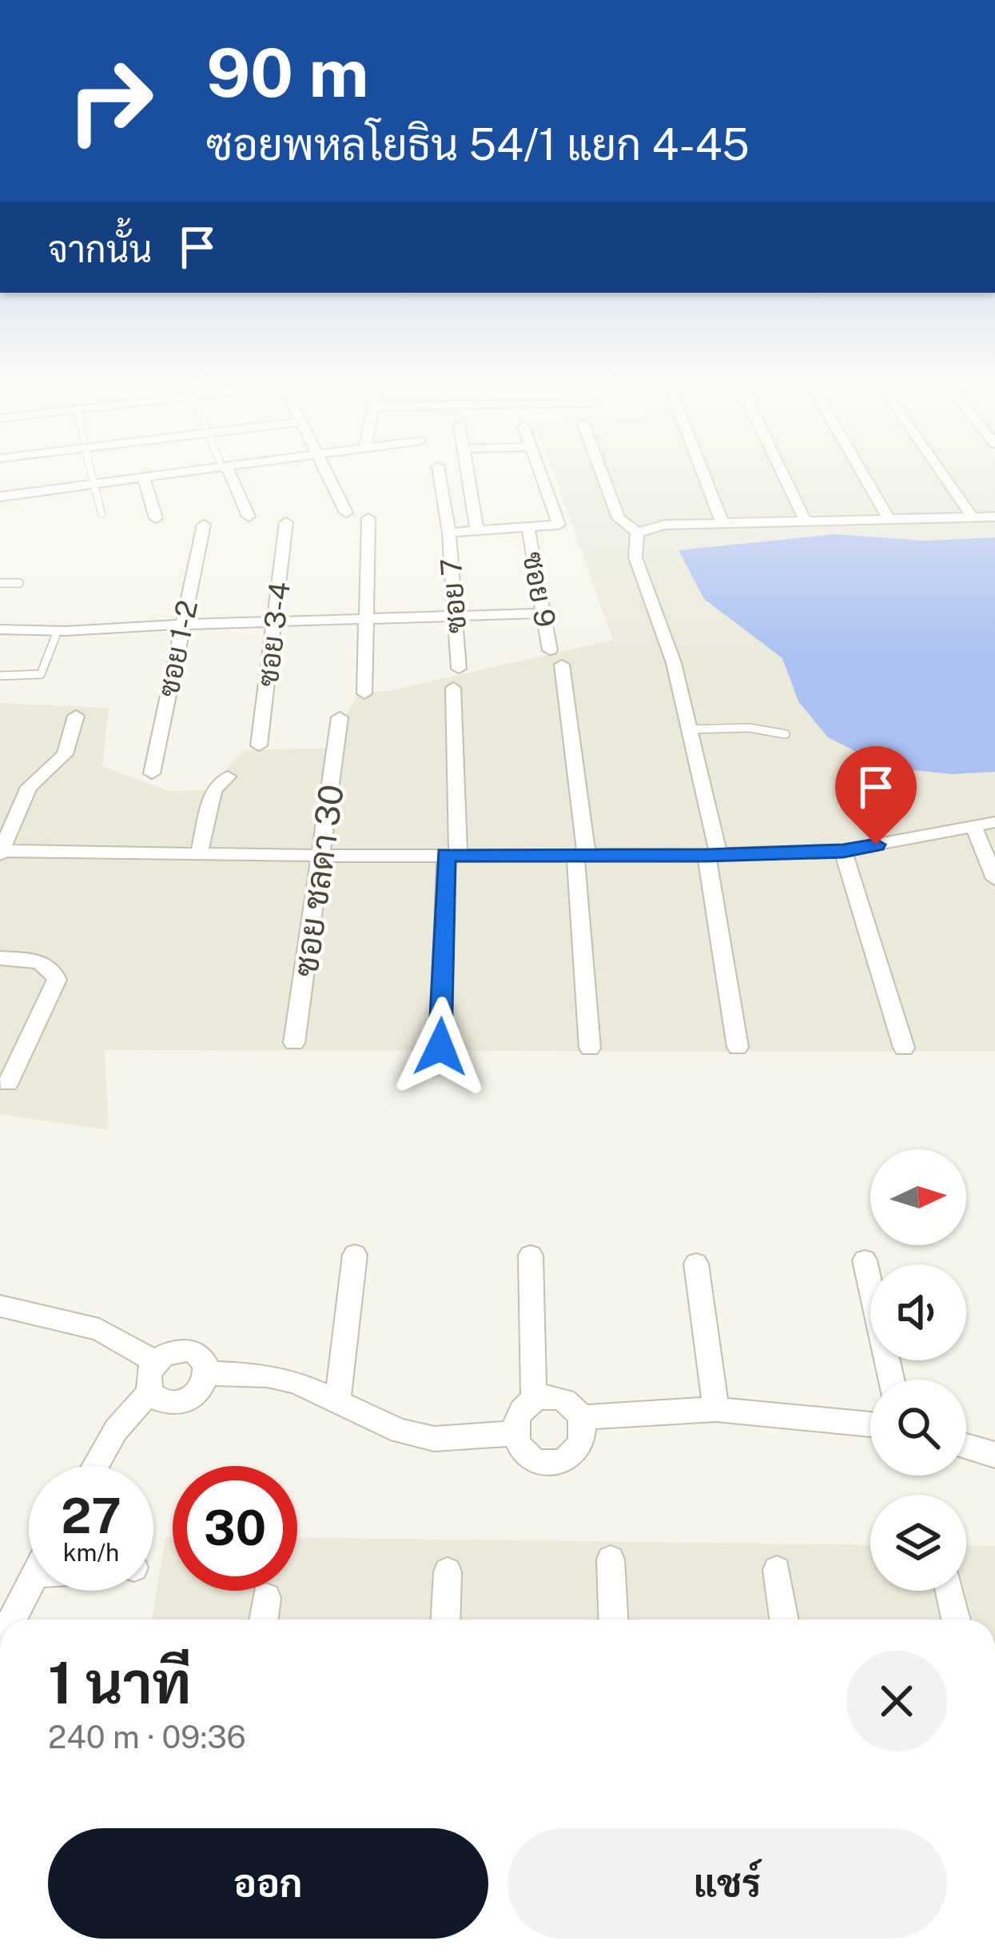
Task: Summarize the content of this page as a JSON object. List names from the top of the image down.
{
  "streets": {
    "street": [
      "ซอย 9",
      "ซอย 7",
      "ซอย 3-4",
      "ซอย 1-2",
      "ซอย ชลดา 30"
    ]
  },
  "north": "right",
  "page": {
    "turn": ["90 m", "ซอยพหลโยธิน 54/1 แยก 4-45"],
    "then": "จากนั้น",
    "speed": "27 km/h",
    "limit": "30",
    "heading": ["1 นาที", "240 m · 09:36"],
    "buttons": ["ออก", "แชร์"]
  }
}
